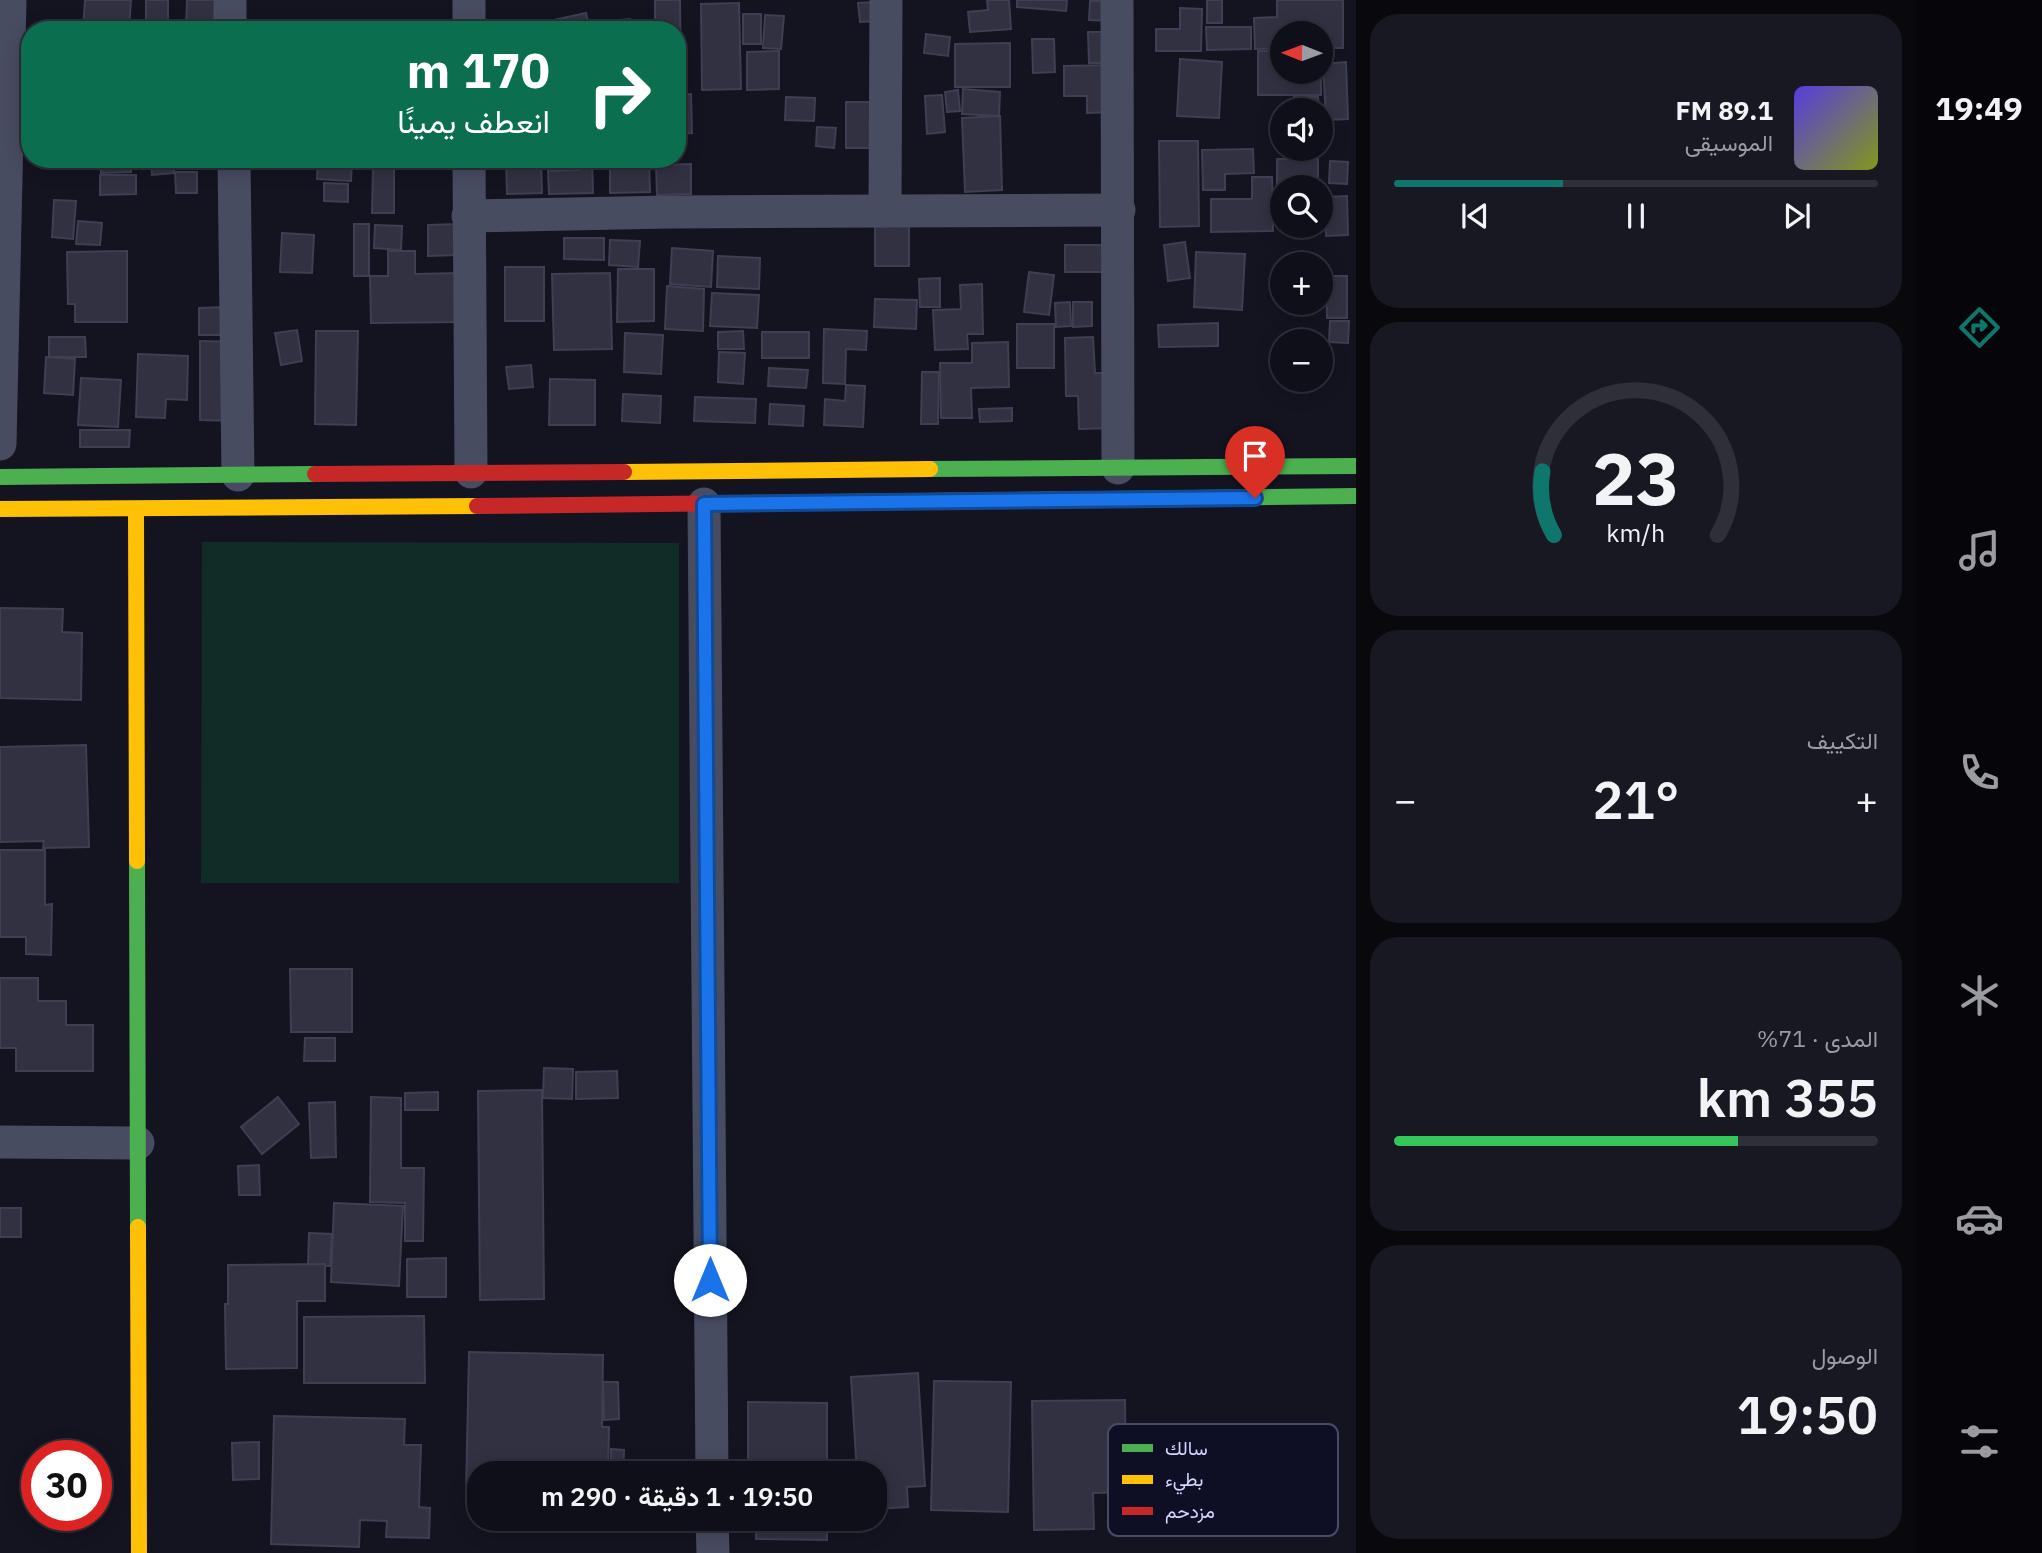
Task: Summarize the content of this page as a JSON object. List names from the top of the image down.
{
  "legend": ["سالك", "بطيء", "مزدحم"],
  "north": "left",
  "page": {
    "tabs": "19:49",
    "map_buttons": ["+", "−"],
    "turn": ["170 m", "انعطف يمينًا"],
    "song": ["89.1 FM", "الموسيقى"],
    "tile": [
      "التكييف",
      ["المدى · 71%", "355 km"],
      ["الوصول", "19:50"]
    ],
    "heat": ["−", "21°", "+"],
    "limit": "30",
    "trip": "19:50 · 1 دقيقة · 290 m",
    "gauge": ["23", "km/h"]
  }
}
